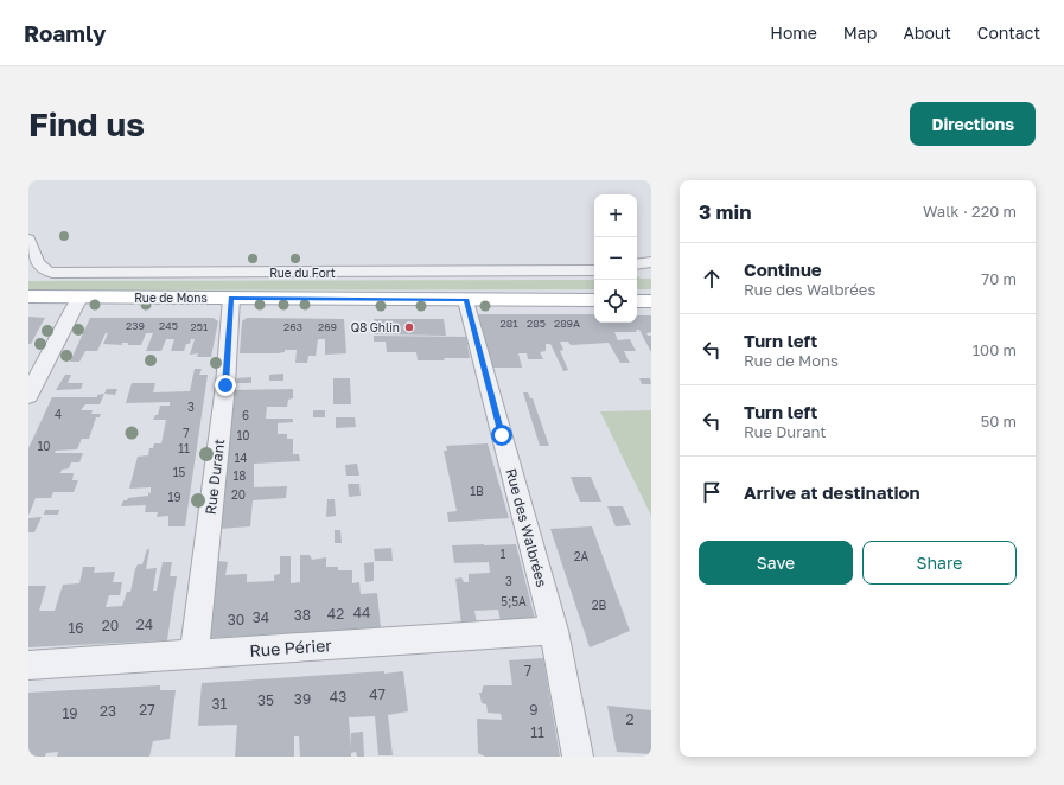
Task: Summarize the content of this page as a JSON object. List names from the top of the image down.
{
  "streets": {
    "main road": ["Rue de Mons"],
    "street": [
      "Rue du Fort",
      "Rue Durant",
      "Rue des Walbrées",
      "Rue Périer"
    ]
  },
  "crossings": [
    ["Rue de Mons", "Rue Durant"],
    ["Rue de Mons", "Rue des Walbrées"],
    ["Rue Durant", "Rue Périer"],
    ["Rue des Walbrées", "Rue Périer"]
  ],
  "places": ["Q8 Ghlin"],
  "house_numbers": [
    "281",
    "285",
    "289A",
    "239",
    "245",
    "251",
    "263",
    "269",
    "3",
    "4",
    "6",
    "7",
    "10",
    "10",
    "11",
    "14",
    "15",
    "18",
    "1B",
    "20",
    "19",
    "1",
    "2A",
    "3",
    "5;5A",
    "2B",
    "44",
    "42",
    "38",
    "34",
    "30",
    "24",
    "20",
    "16",
    "7",
    "47",
    "43",
    "39",
    "35",
    "31",
    "27",
    "9",
    "23",
    "19",
    "2",
    "11"
  ],
  "page": {
    "header": "Roamly",
    "nav": [
      "Home",
      "Map",
      "About",
      "Contact"
    ],
    "buttons": [
      "Directions",
      ["Save", "Share"]
    ],
    "title": "Find us",
    "heading": ["3 min", "Walk · 220 m"],
    "map_buttons": ["+", "−"],
    "list": [
      ["Continue", "Rue des Walbrées", "70 m"],
      ["Turn left", "Rue de Mons", "100 m"],
      ["Turn left", "Rue Durant", "50 m"],
      "Arrive at destination"
    ]
  }
}
